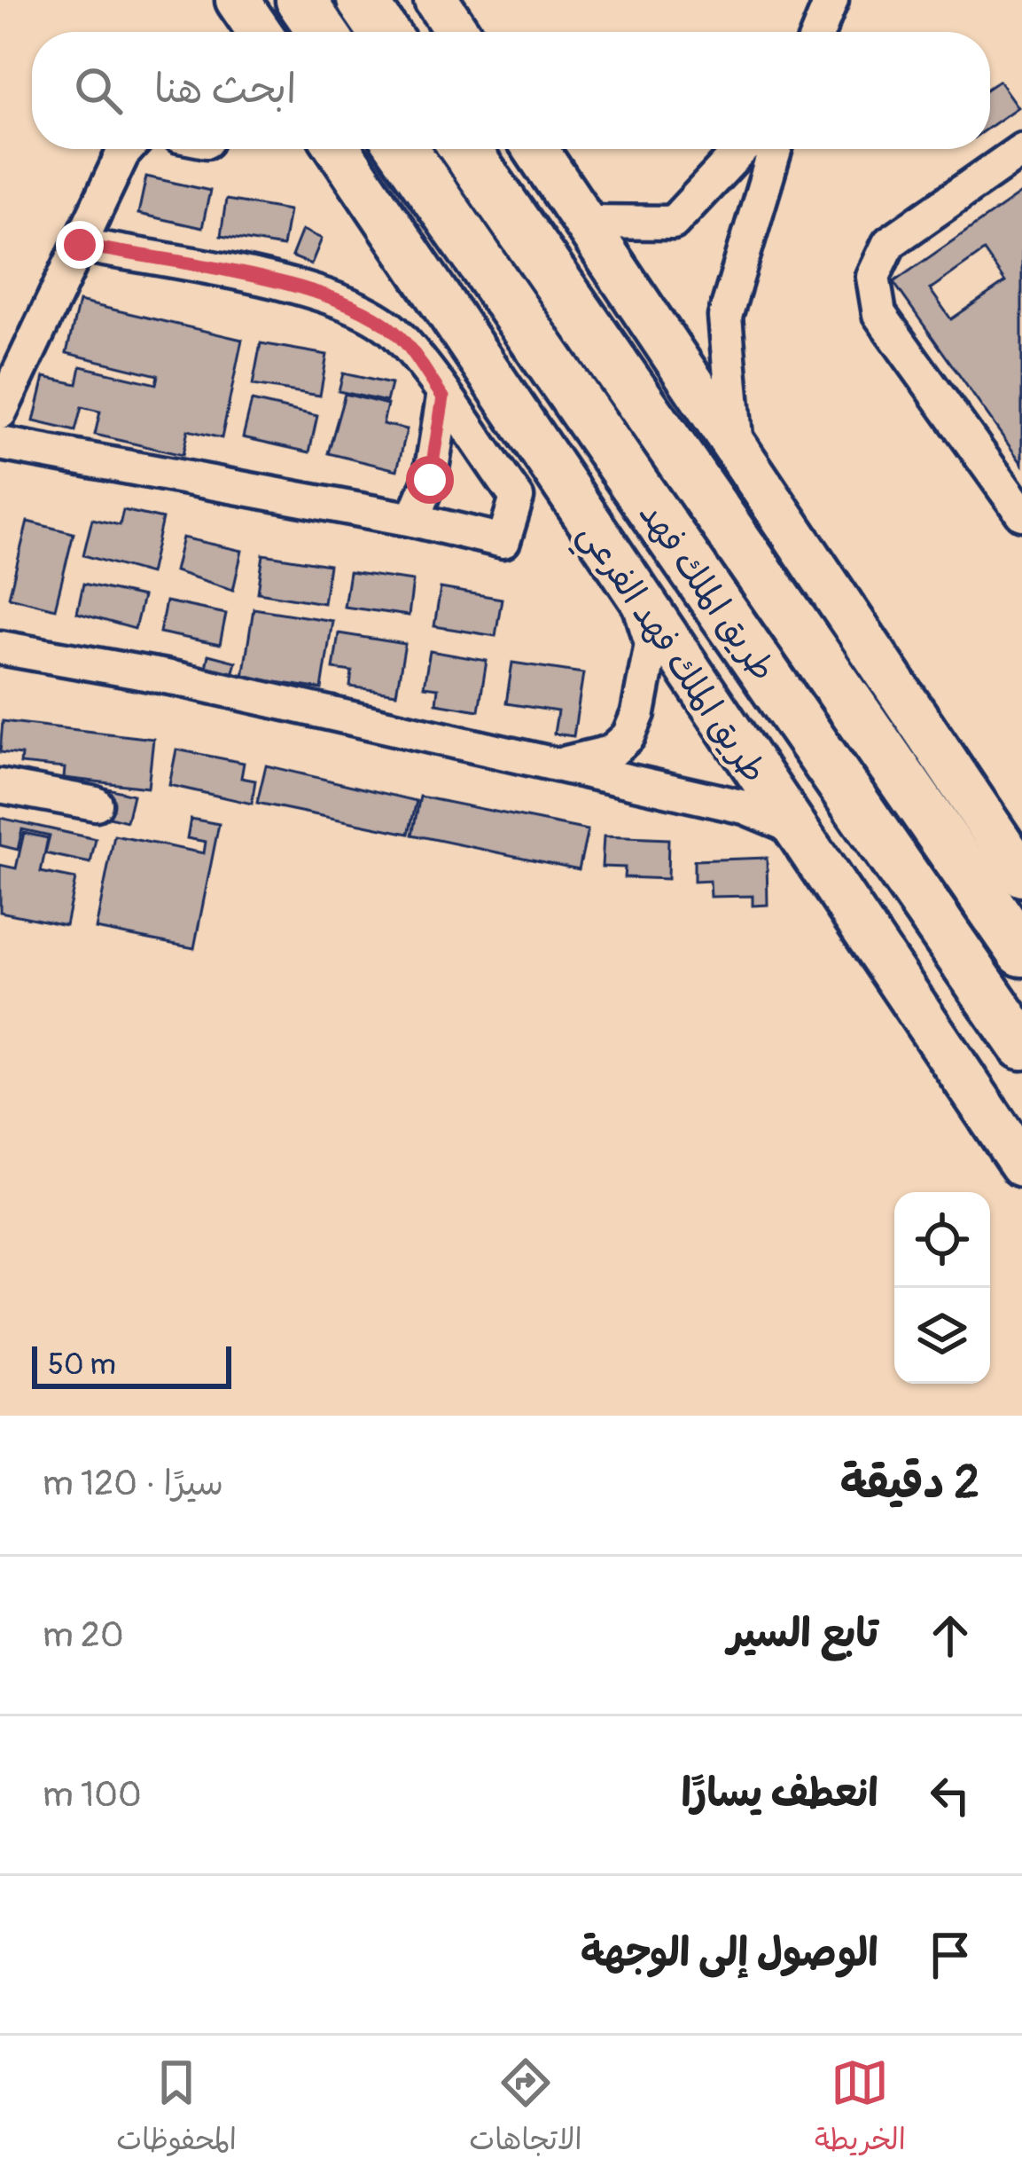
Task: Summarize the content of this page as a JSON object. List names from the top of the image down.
{
  "streets": {
    "highway": ["طريق الملك فهد"],
    "main road": ["طريق الملك فهد الفرعي"]
  },
  "scale_bar": "50 m",
  "page": {
    "search": "ابحث هنا",
    "scale": "50 m",
    "heading": ["2 دقيقة", "سيرًا · 120 m"],
    "list": [
      ["تابع السير", "20 m"],
      ["انعطف يسارًا", "100 m"],
      "الوصول إلى الوجهة"
    ],
    "nav": ["الخريطة", "الاتجاهات", "المحفوظات"]
  }
}
